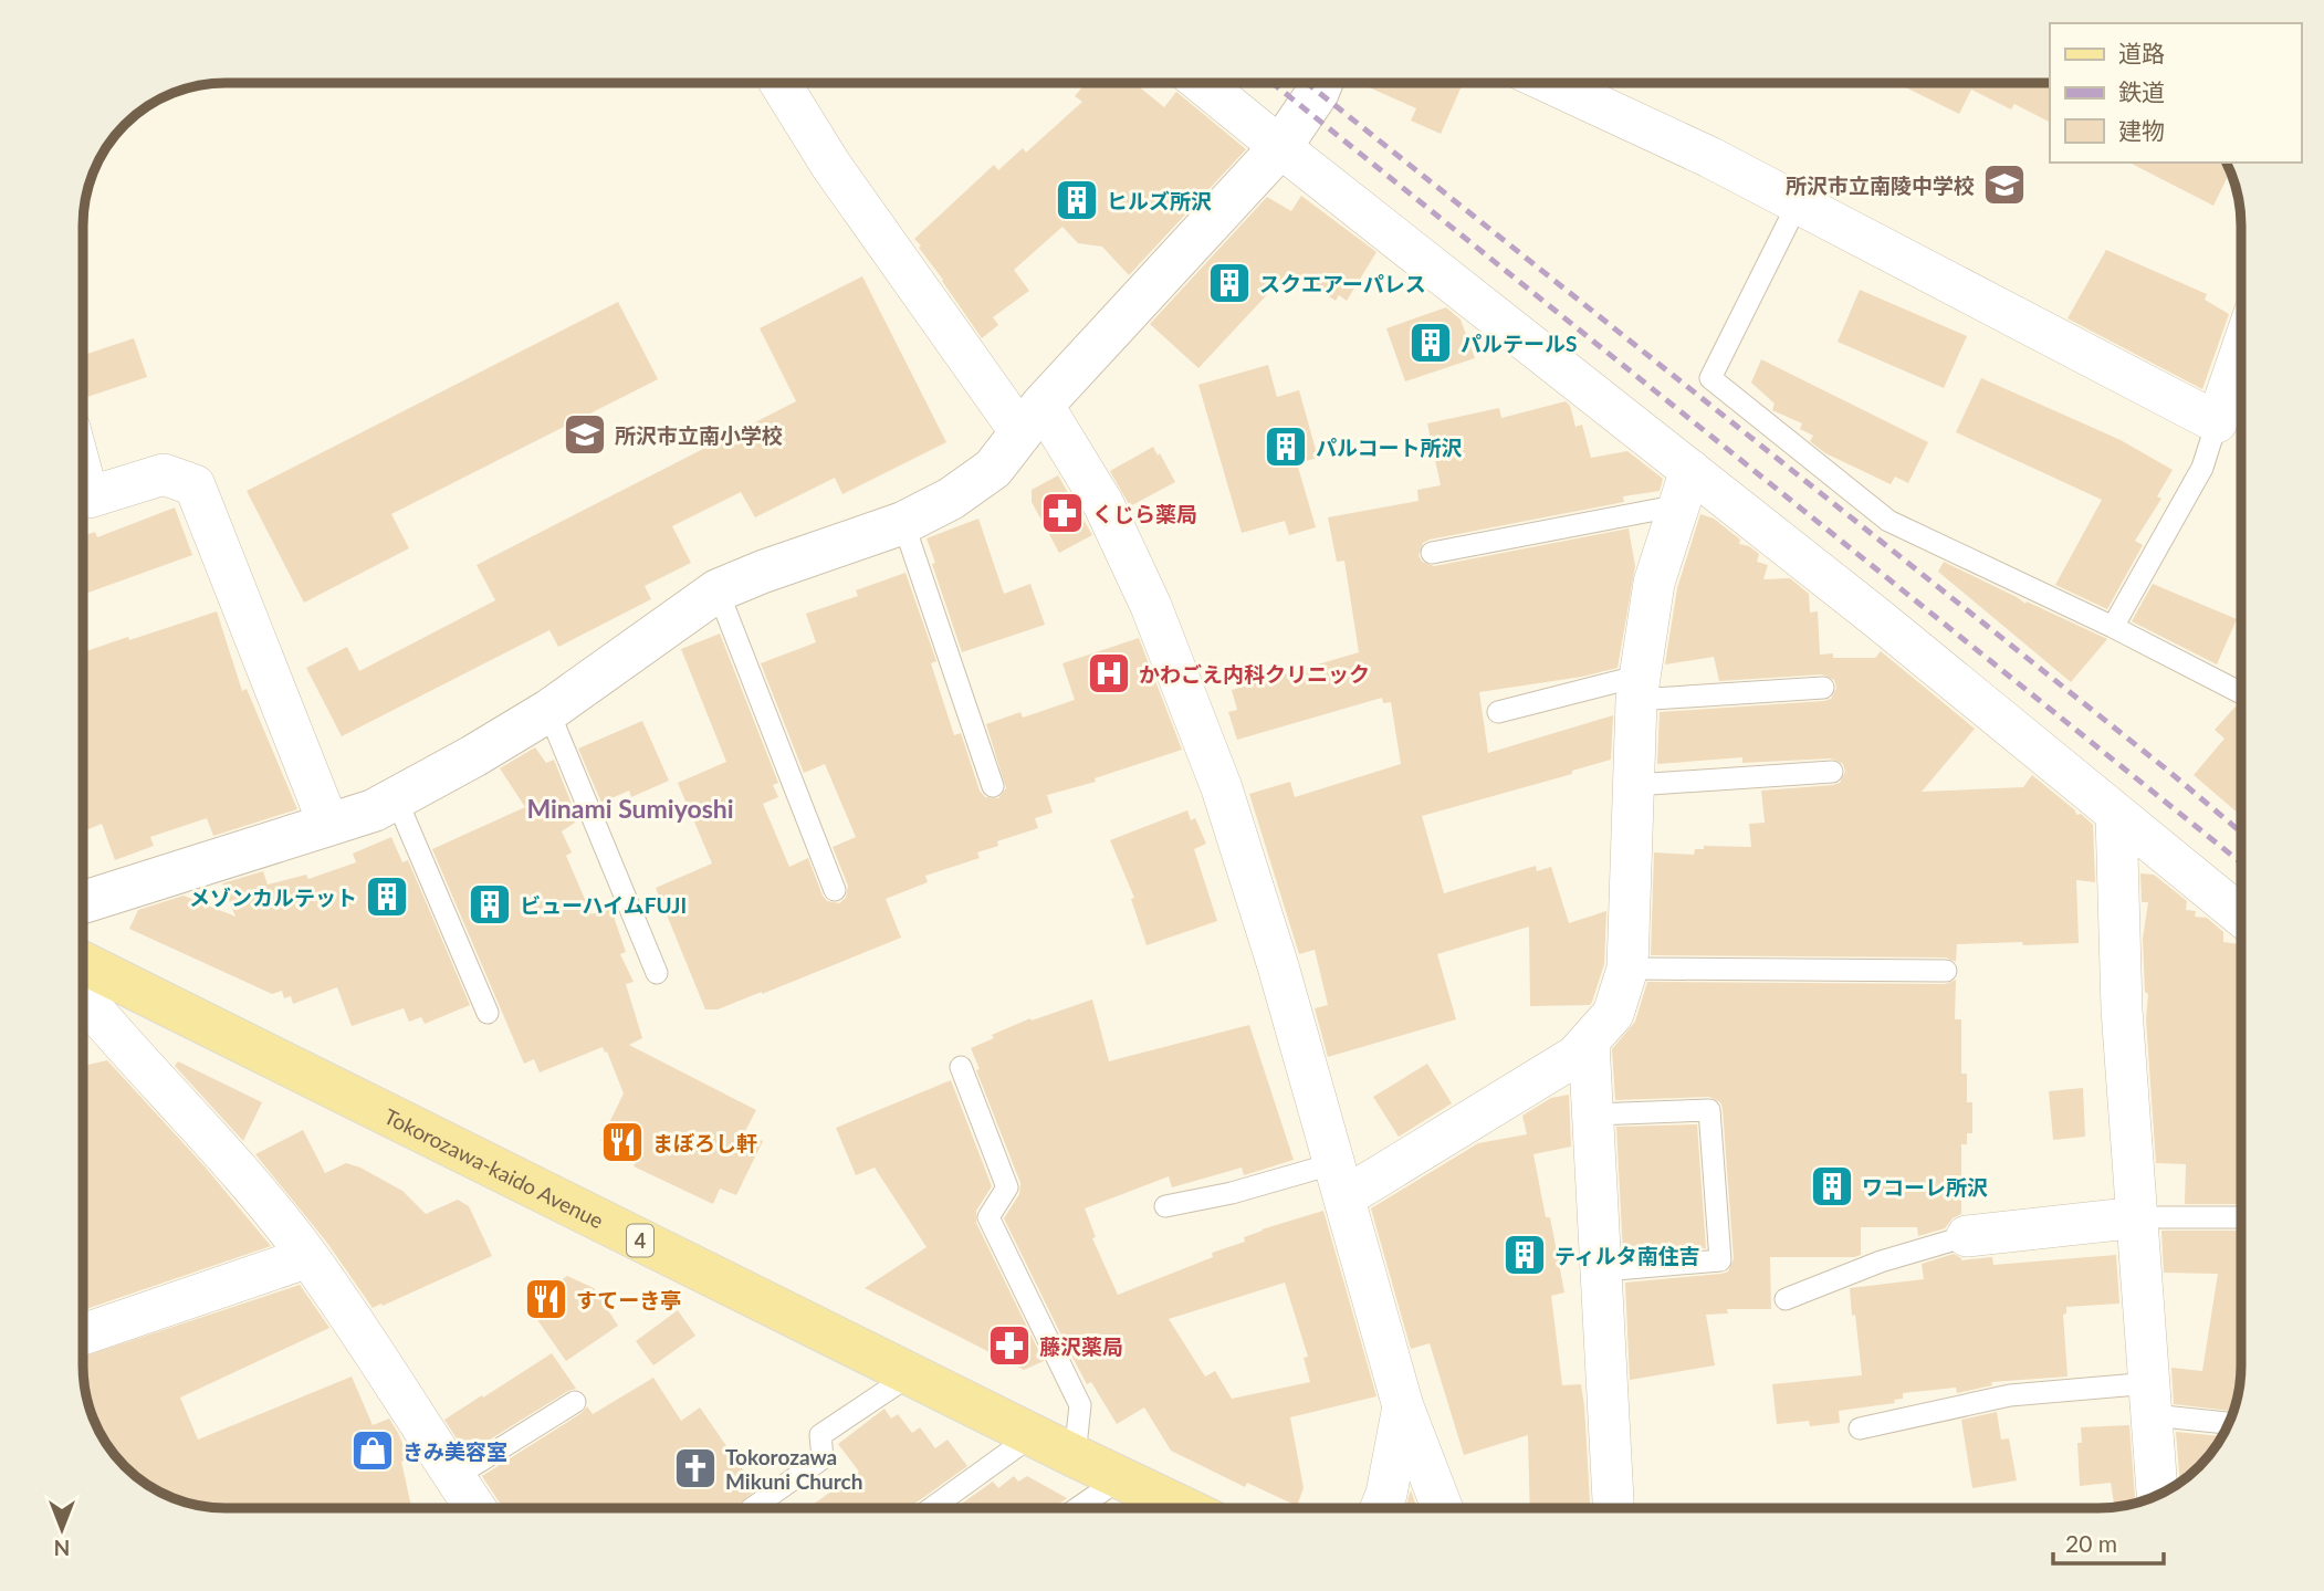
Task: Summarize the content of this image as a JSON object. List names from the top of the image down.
{
  "streets": {
    "main road": ["Tokorozawa-kaido Avenue", "4"]
  },
  "districts": ["Minami Sumiyoshi"],
  "places": {
    "school or university": ["所沢市立南陵中学校", "所沢市立南小学校"],
    "building": [
      "ヒルズ所沢",
      "スクエアーパレス",
      "パルテールS",
      "パルコート所沢",
      "メゾンカルテット",
      "ビューハイムFUJI",
      "ワコーレ所沢",
      "ティルタ南住吉"
    ],
    "pharmacy": ["くじら薬局", "藤沢薬局"],
    "hospital": ["かわごえ内科クリニック"],
    "restaurant": ["まぼろし軒", "すてーき亭"],
    "shop": ["きみ美容室"],
    "church": ["Tokorozawa Mikuni Church"]
  },
  "legend": ["道路", "鉄道", "建物"],
  "scale_bar": "20 m",
  "north": "bottom"
}
